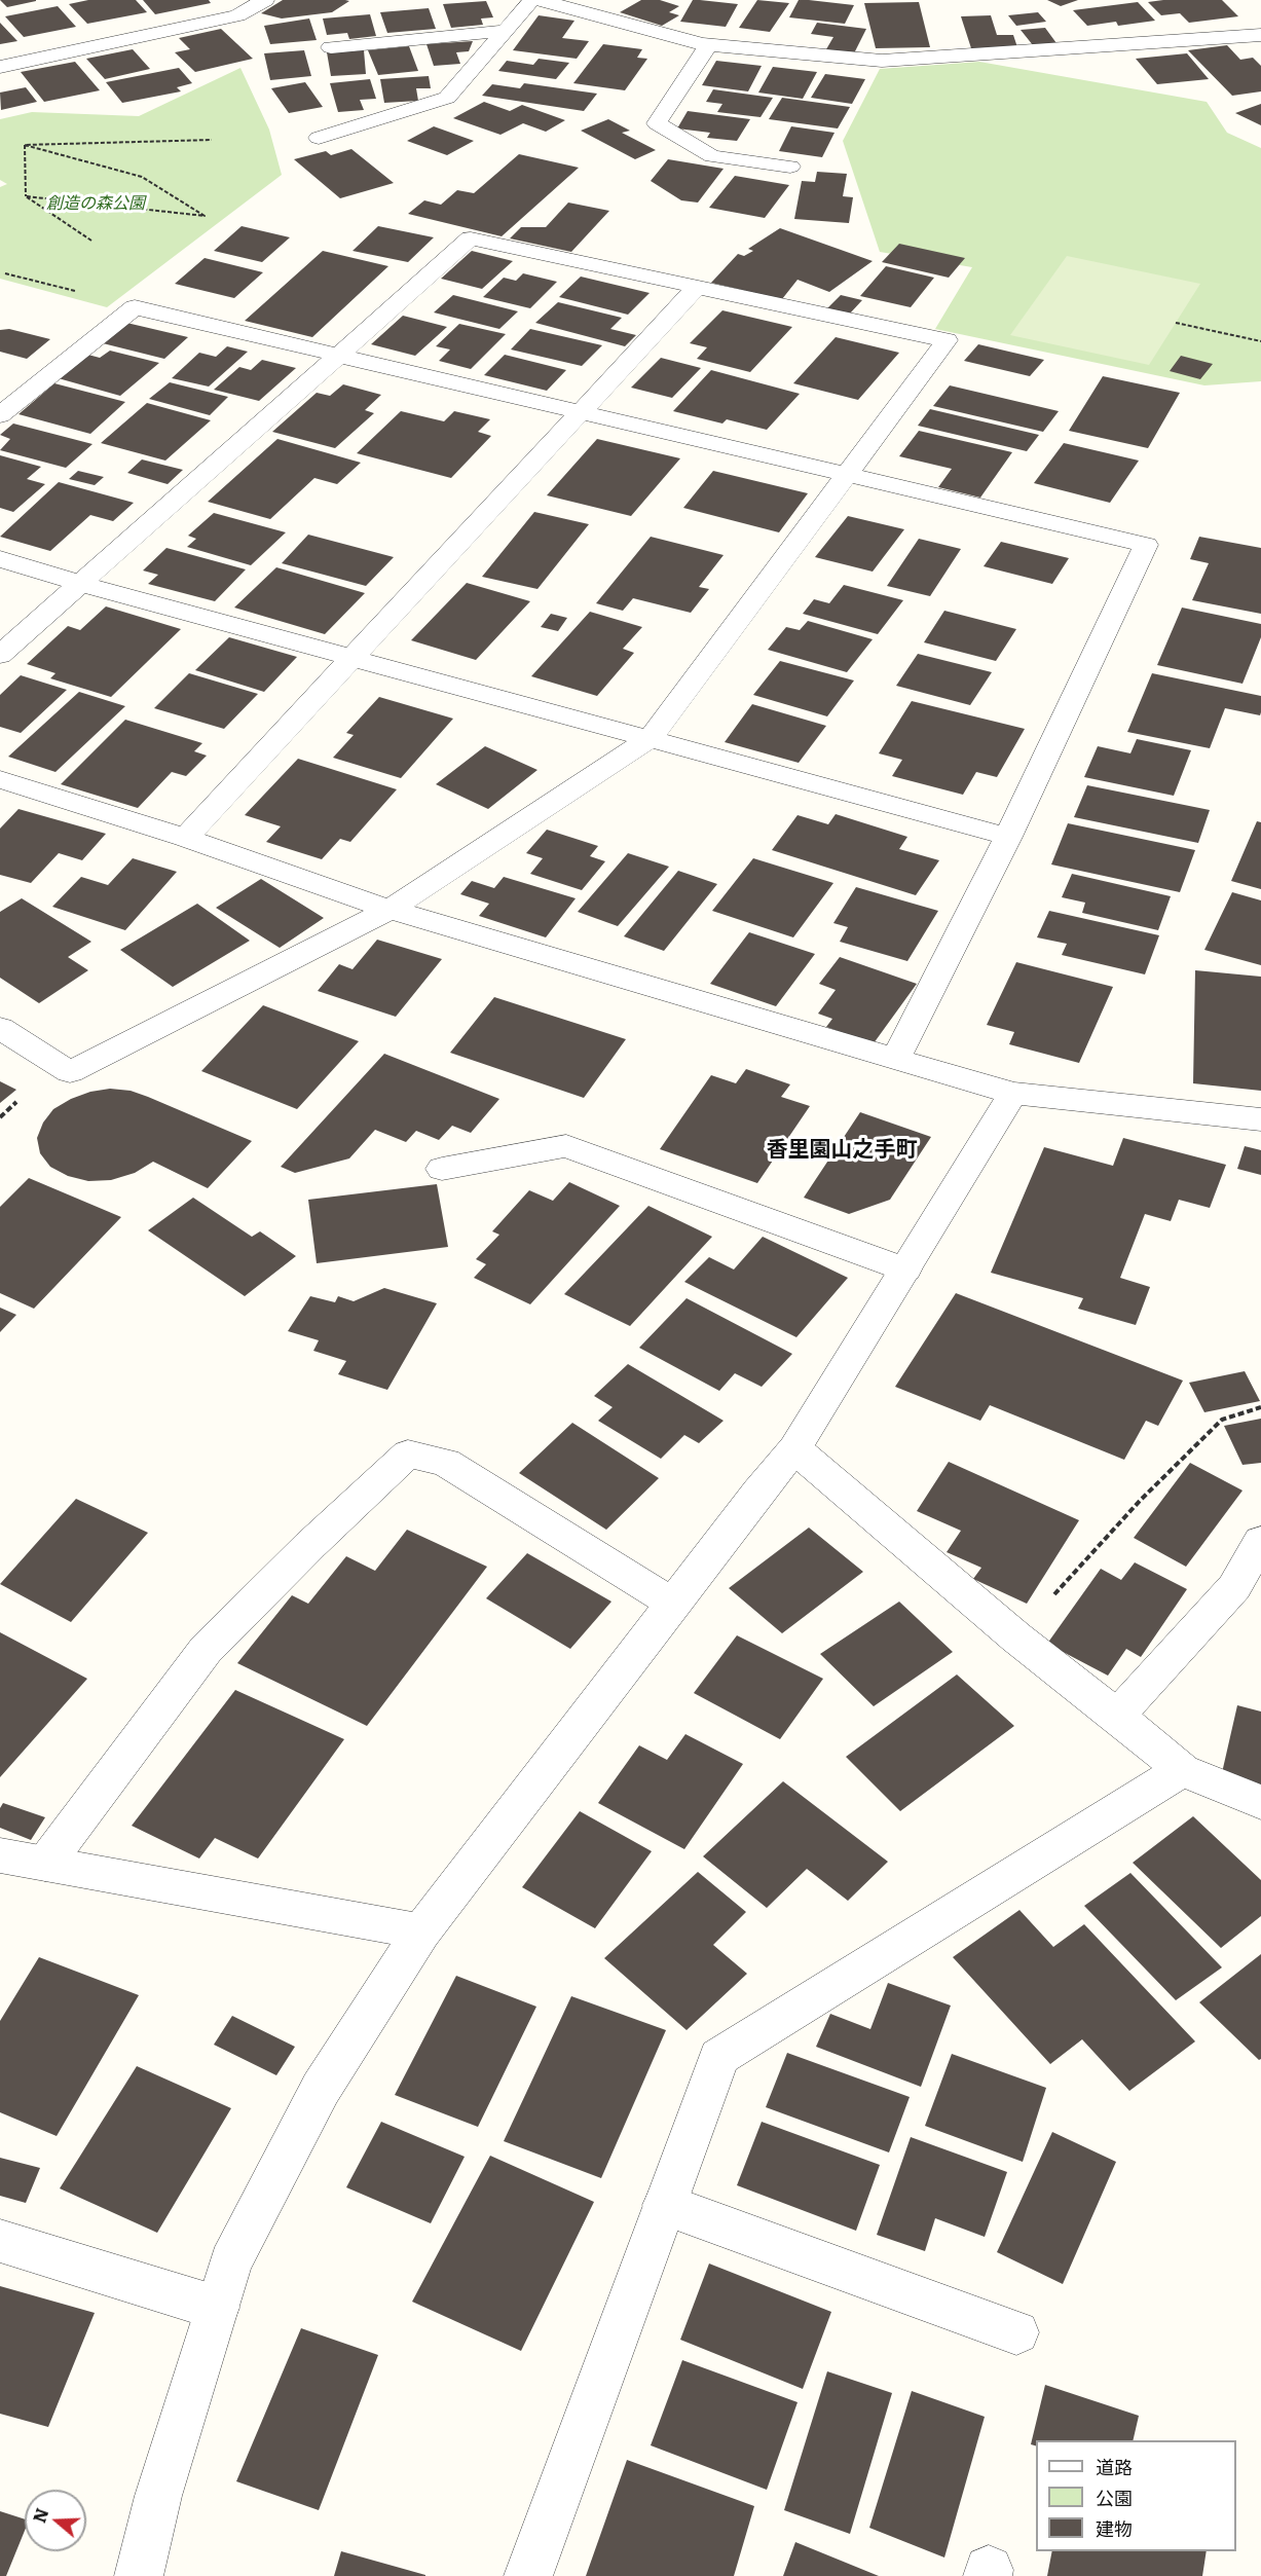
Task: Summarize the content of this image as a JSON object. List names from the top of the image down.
{
  "districts": ["香里園山之手町"],
  "parks": ["創造の森公園"],
  "legend": ["道路", "公園", "建物"],
  "north": "left"
}
